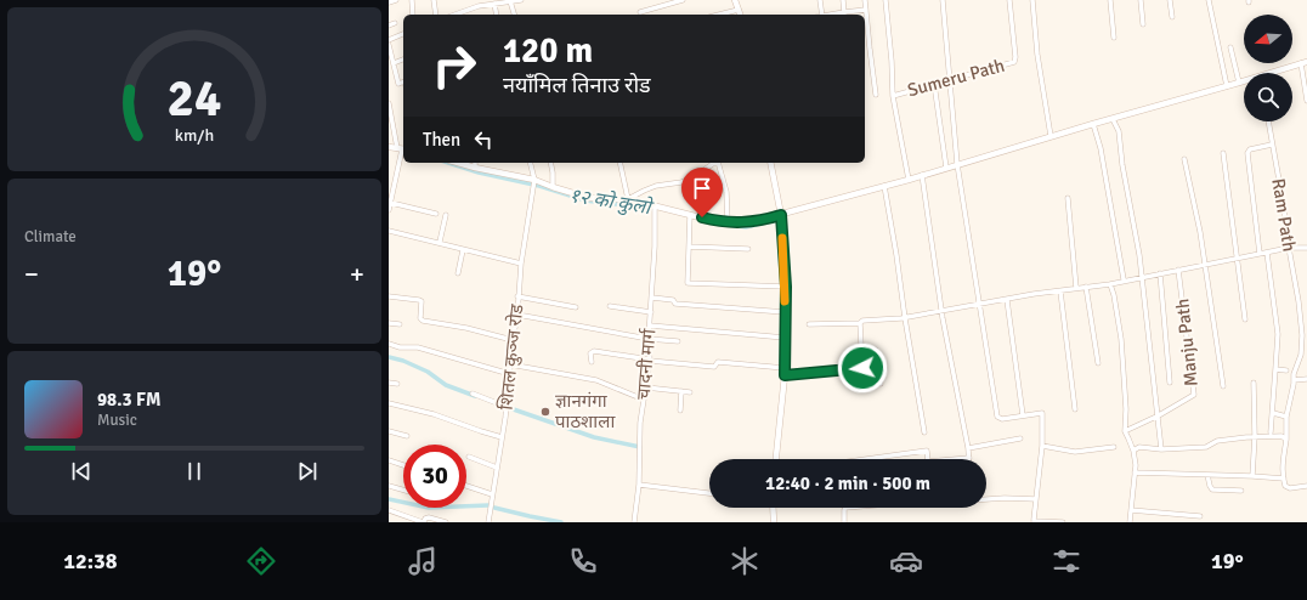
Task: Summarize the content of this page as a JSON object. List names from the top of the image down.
{
  "streets": {
    "street": [
      "Sumeru Path",
      "Ram Path",
      "Manju Path",
      "शितल कुञ्ज रोड",
      "चादनी मार्ग"
    ]
  },
  "water": ["१२ को कुलो"],
  "places": ["ज्ञानगंगा पाठशाला"],
  "north": "left",
  "page": {
    "turn": ["120 m", "नयाँमिल तिनाउ रोड"],
    "then": "Then",
    "tile": "Climate",
    "heat": ["−", "19°", "+"],
    "song": ["98.3 FM", "Music"],
    "limit": "30",
    "trip": "12:40 · 2 min · 500 m",
    "tabs": ["12:38", "19°"],
    "gauge": ["24", "km/h"]
  }
}
